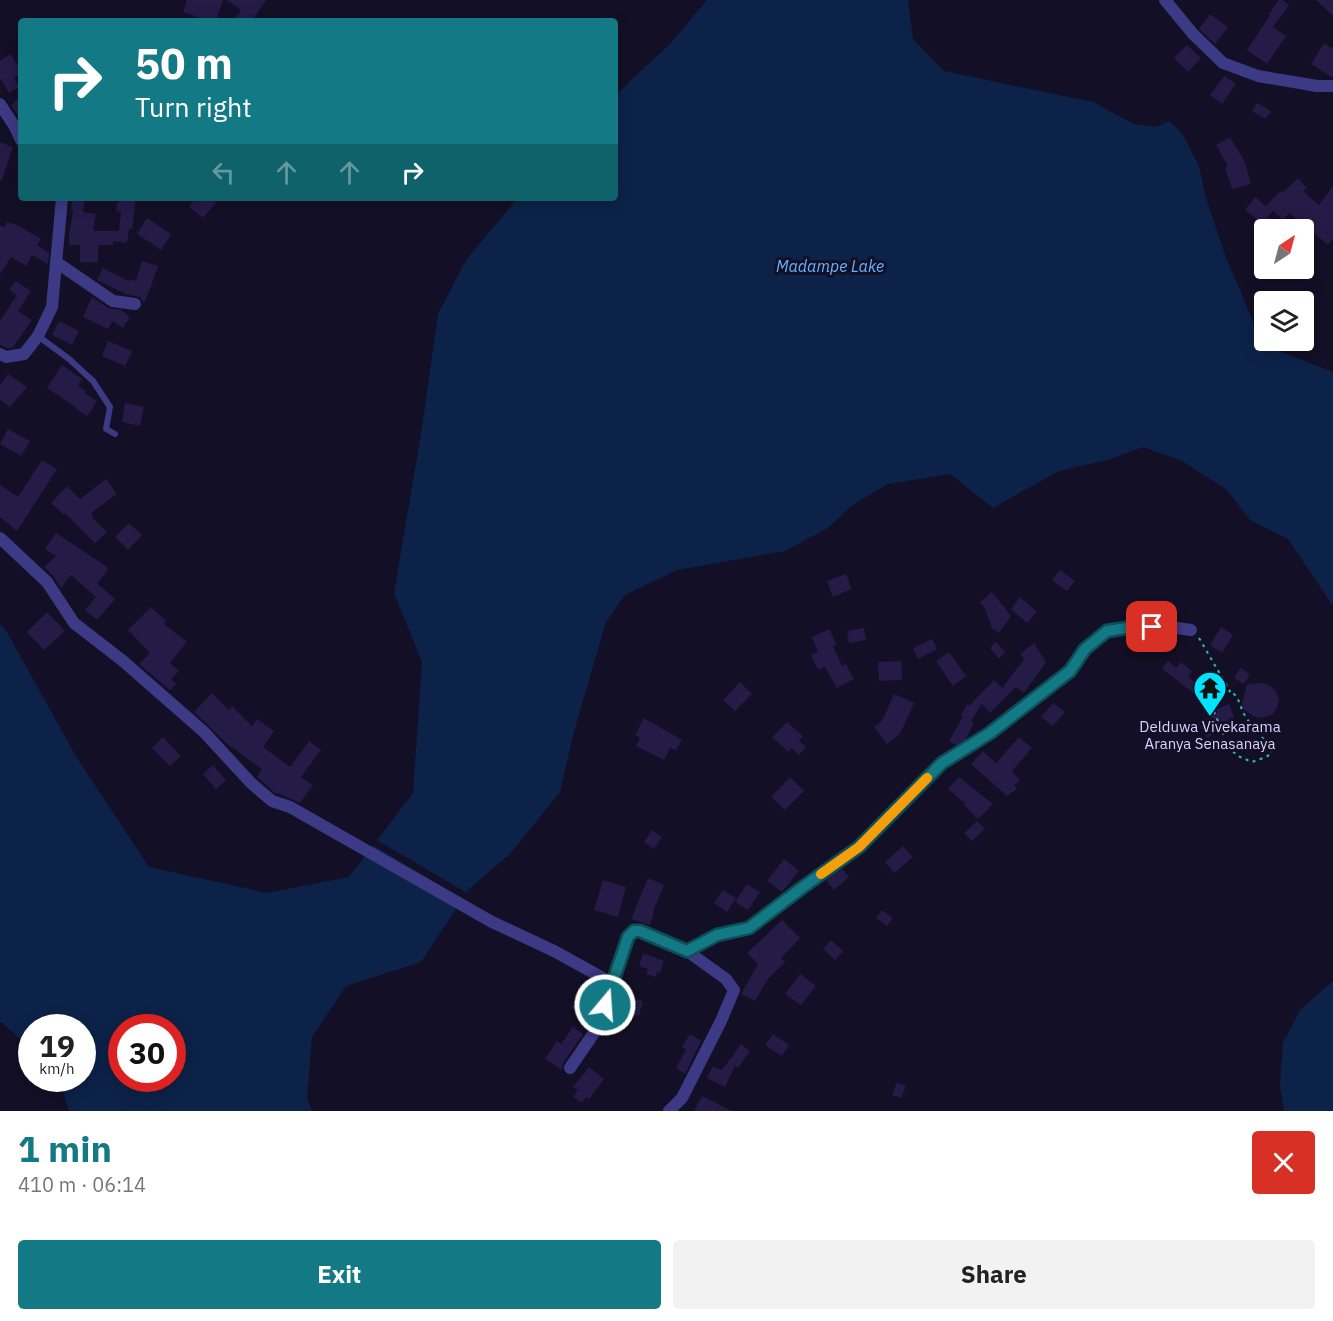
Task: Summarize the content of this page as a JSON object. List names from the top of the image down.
{
  "water": ["Madampe Lake"],
  "places": {
    "temple": ["Delduwa Vivekarama Aranya Senasanaya"]
  },
  "north": "top right",
  "page": {
    "turn": ["50 m", "Turn right"],
    "speed": "19 km/h",
    "limit": "30",
    "heading": ["1 min", "410 m · 06:14"],
    "buttons": ["Exit", "Share"]
  }
}
